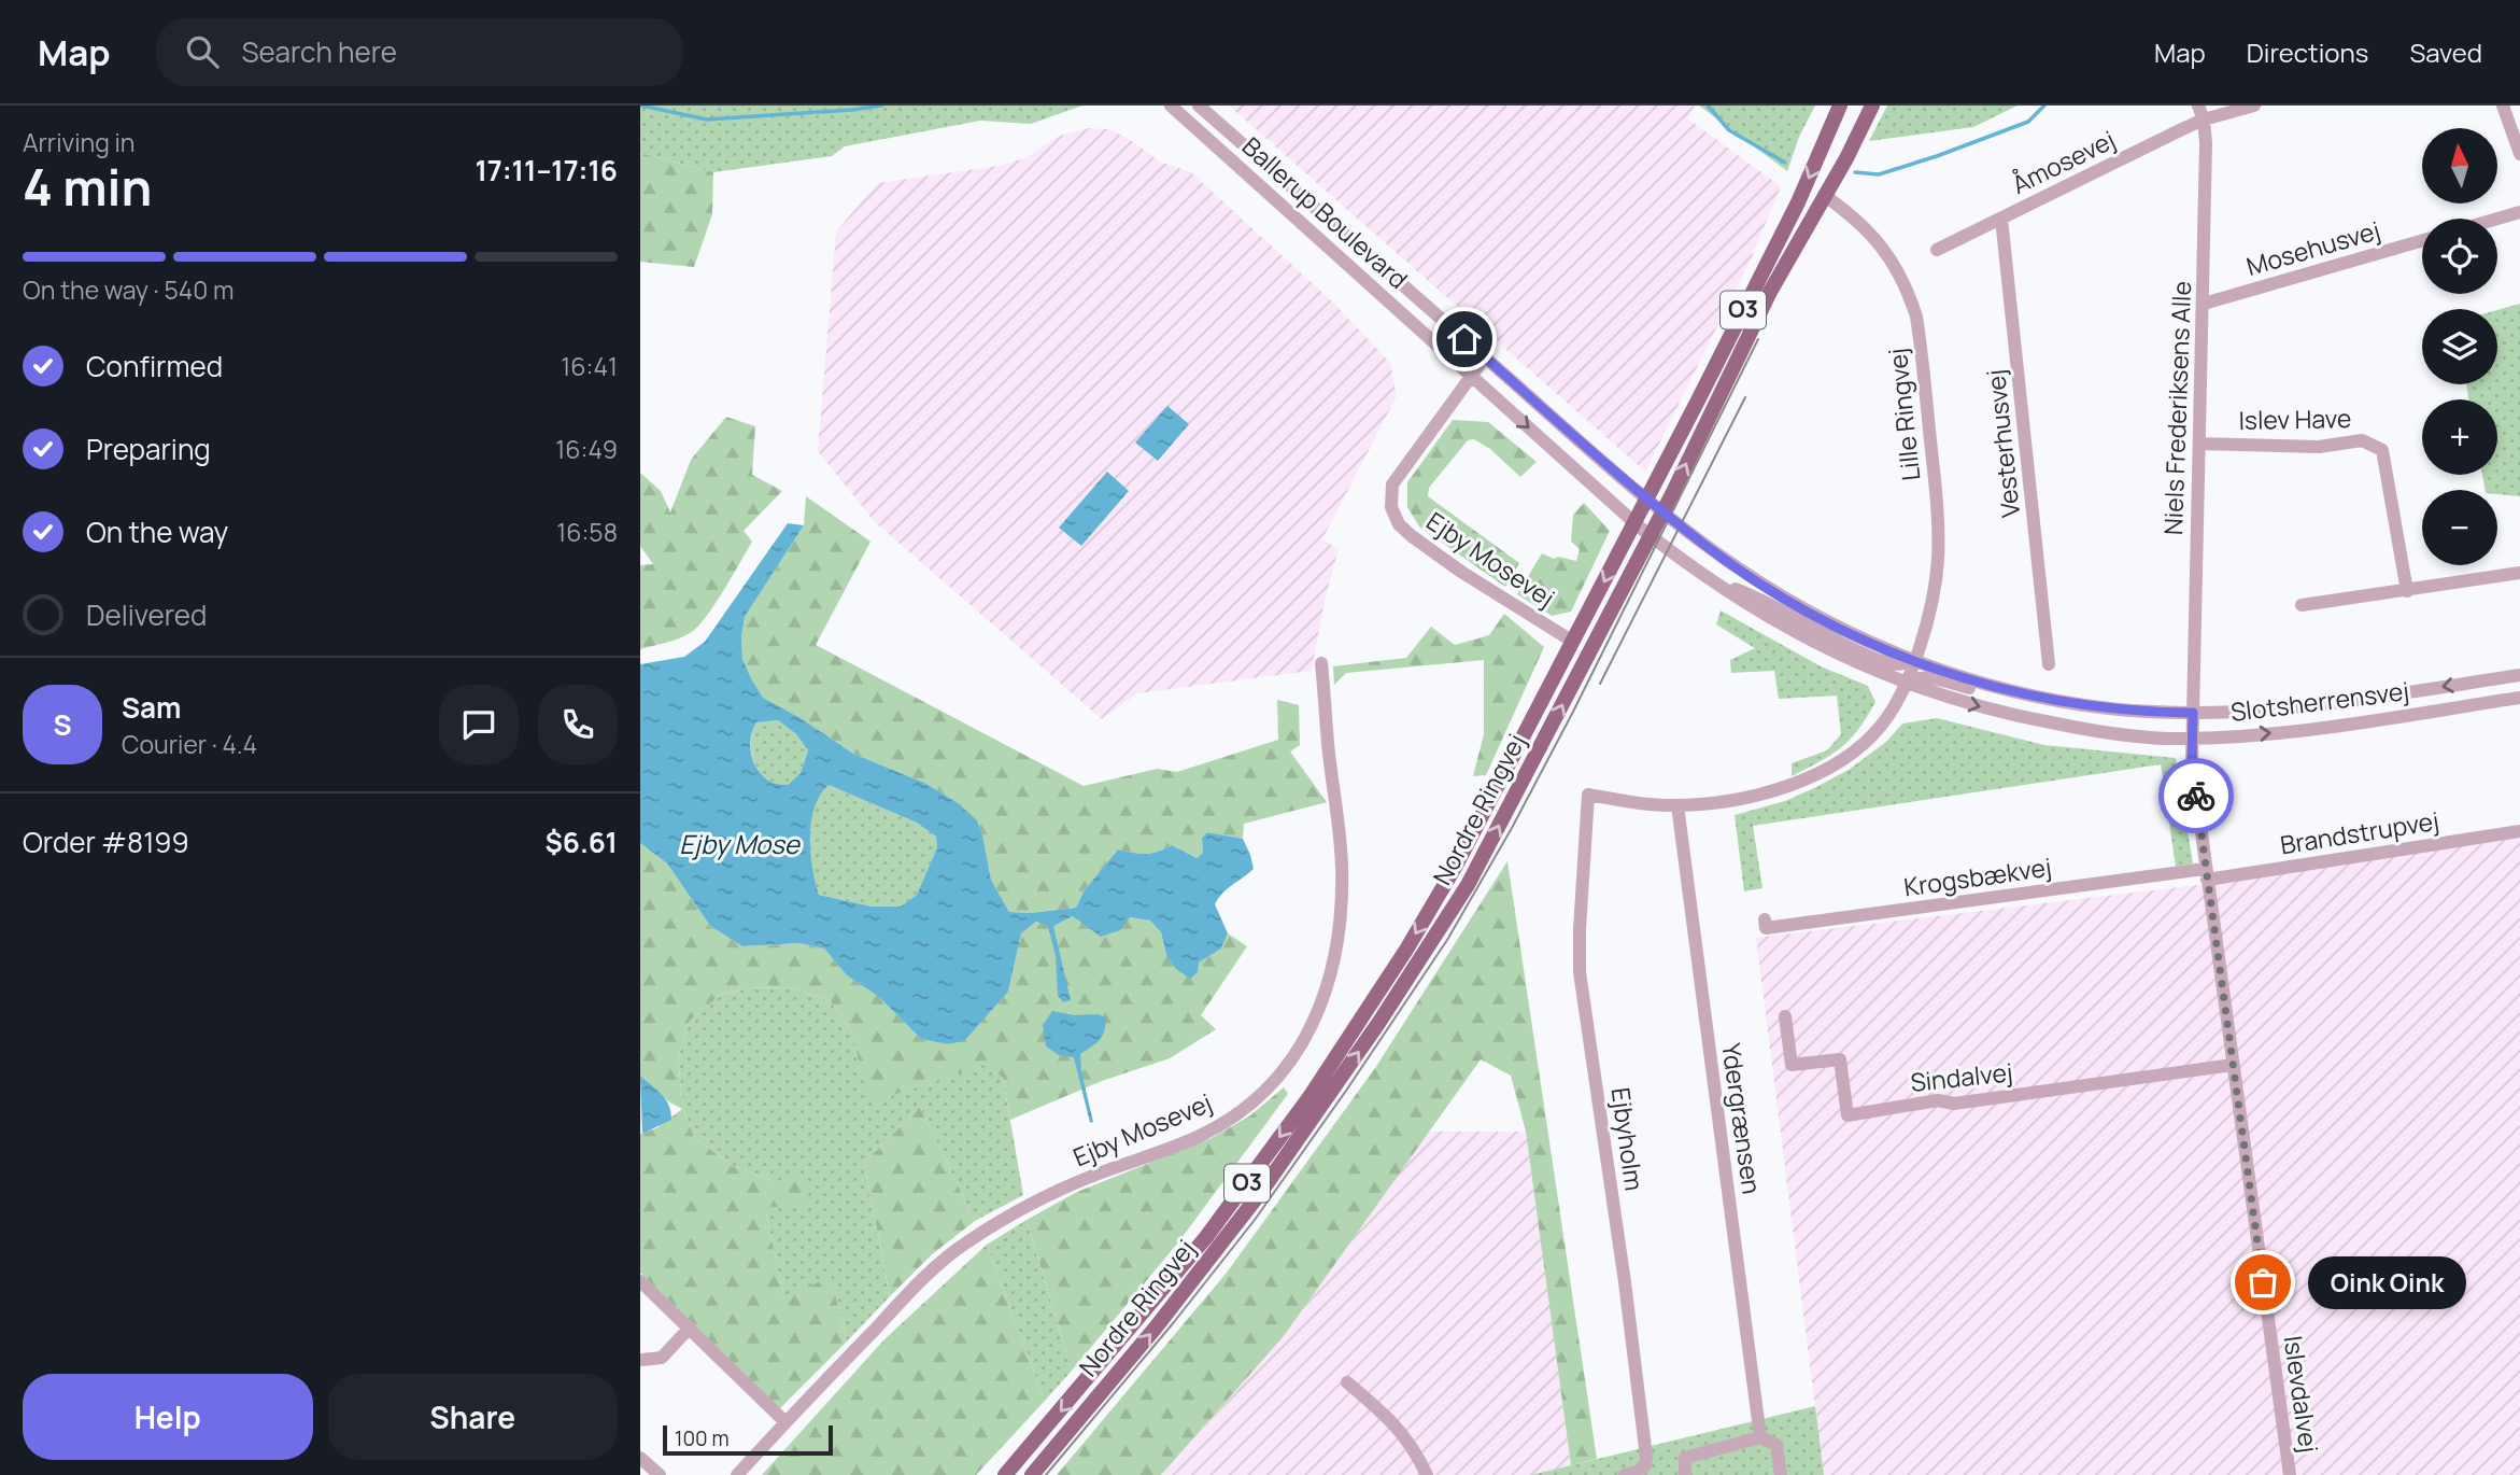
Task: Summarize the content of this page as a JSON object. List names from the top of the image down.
{
  "streets": {
    "main road": ["O3", "Nordre Ringvej"],
    "street": [
      "Åmosevej",
      "Ballerup Boulevard",
      "Mosehusvej",
      "Niels Frederiksens Alle",
      "Lille Ringvej",
      "Islev Have",
      "Vesterhusvej",
      "Ejby Mosevej",
      "Slotsherrensvej",
      "Brandstrupvej",
      "Krogsbækvej",
      "Sindalvej",
      "Ydergrænsen",
      "Ejbyholm",
      "Islevdalvej"
    ]
  },
  "crossings": [
    ["Åmosevej", "Niels Frederiksens Alle"],
    ["Åmosevej", "Vesterhusvej"],
    ["Ballerup Boulevard", "Ejby Mosevej"],
    ["Ballerup Boulevard", "Slotsherrensvej"],
    ["Mosehusvej", "Niels Frederiksens Alle"],
    ["Niels Frederiksens Alle", "Islev Have"],
    ["Niels Frederiksens Alle", "Slotsherrensvej"],
    ["Niels Frederiksens Alle", "Islevdalvej"],
    ["Lille Ringvej", "Slotsherrensvej"],
    ["Lille Ringvej", "Nordre Ringvej"],
    ["Ejby Mosevej", "Nordre Ringvej"],
    ["Slotsherrensvej", "Islevdalvej"],
    ["Brandstrupvej", "Krogsbækvej"],
    ["Brandstrupvej", "Islevdalvej"],
    ["Krogsbækvej", "Islevdalvej"],
    ["Sindalvej", "Islevdalvej"],
    ["Ydergrænsen", "Ejbyholm"]
  ],
  "water": ["Ejby Mose"],
  "places": ["Oink Oink"],
  "scale_bar": "100 m",
  "north": "top",
  "page": {
    "header": "Map",
    "search": "Search here",
    "nav": ["Map", "Directions", "Saved"],
    "heading": ["4 min", "Arriving in", "17:11–17:16"],
    "panel": [
      "Sam",
      "Courier · 4.4",
      "Order #8199",
      "$6.61"
    ],
    "map_buttons": ["+", "−"],
    "bar": "On the way · 540 m",
    "list": [
      ["Confirmed", "16:41"],
      ["Preparing", "16:49"],
      ["On the way", "16:58"],
      "Delivered"
    ],
    "round": "S",
    "bubble": "Oink Oink",
    "buttons": ["Help", "Share"],
    "scale": "100 m"
  }
}
